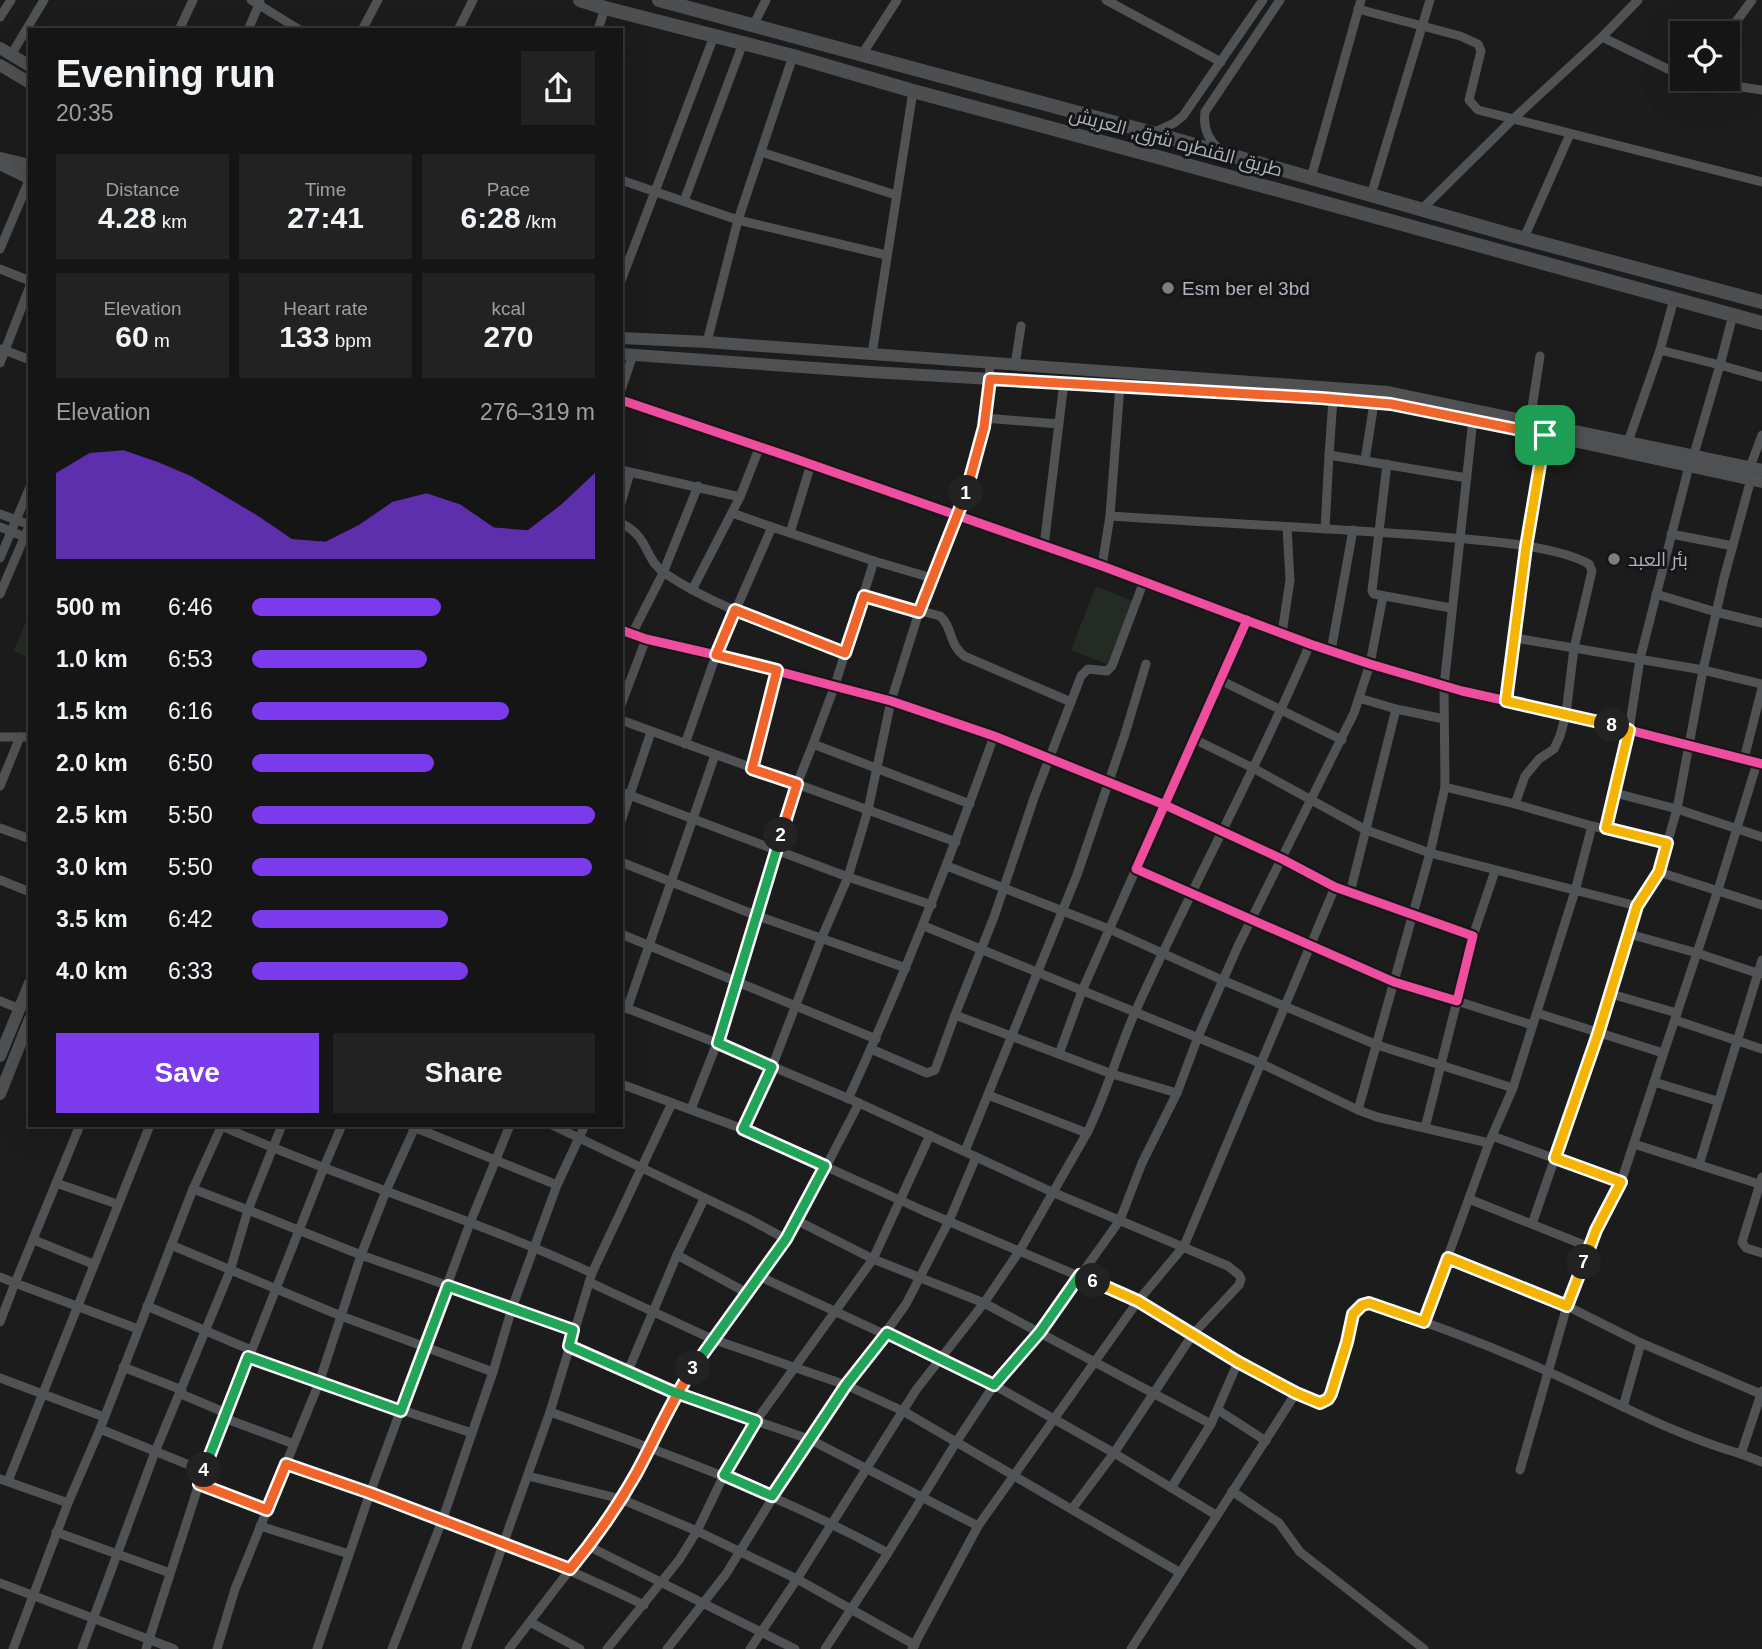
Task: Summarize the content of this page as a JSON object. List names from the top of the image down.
{
  "streets": {
    "highway": ["طريق القنطره شرق, العريش"]
  },
  "places": ["Esm ber el 3bd", "بئر العبد"],
  "page": {
    "heading": ["Evening run", "20:35"],
    "stats": [
      ["Distance", "4.28 km"],
      ["Time", "27:41"],
      ["Pace", "6:28 /km"],
      ["Elevation", "60 m"],
      ["Heart rate", "133 bpm"],
      ["kcal", "270"]
    ],
    "chart": ["Elevation", "276–319 m"],
    "pins": [
      "1",
      "8",
      "2",
      "7",
      "6",
      "3",
      "4"
    ],
    "list": [
      {
        "name": "500 m",
        "note": "6:46"
      },
      {
        "name": "1.0 km",
        "note": "6:53"
      },
      {
        "name": "1.5 km",
        "note": "6:16"
      },
      {
        "name": "2.0 km",
        "note": "6:50"
      },
      {
        "name": "2.5 km",
        "note": "5:50"
      },
      {
        "name": "3.0 km",
        "note": "5:50"
      },
      {
        "name": "3.5 km",
        "note": "6:42"
      },
      {
        "name": "4.0 km",
        "note": "6:33"
      }
    ],
    "buttons": ["Save", "Share"]
  }
}
